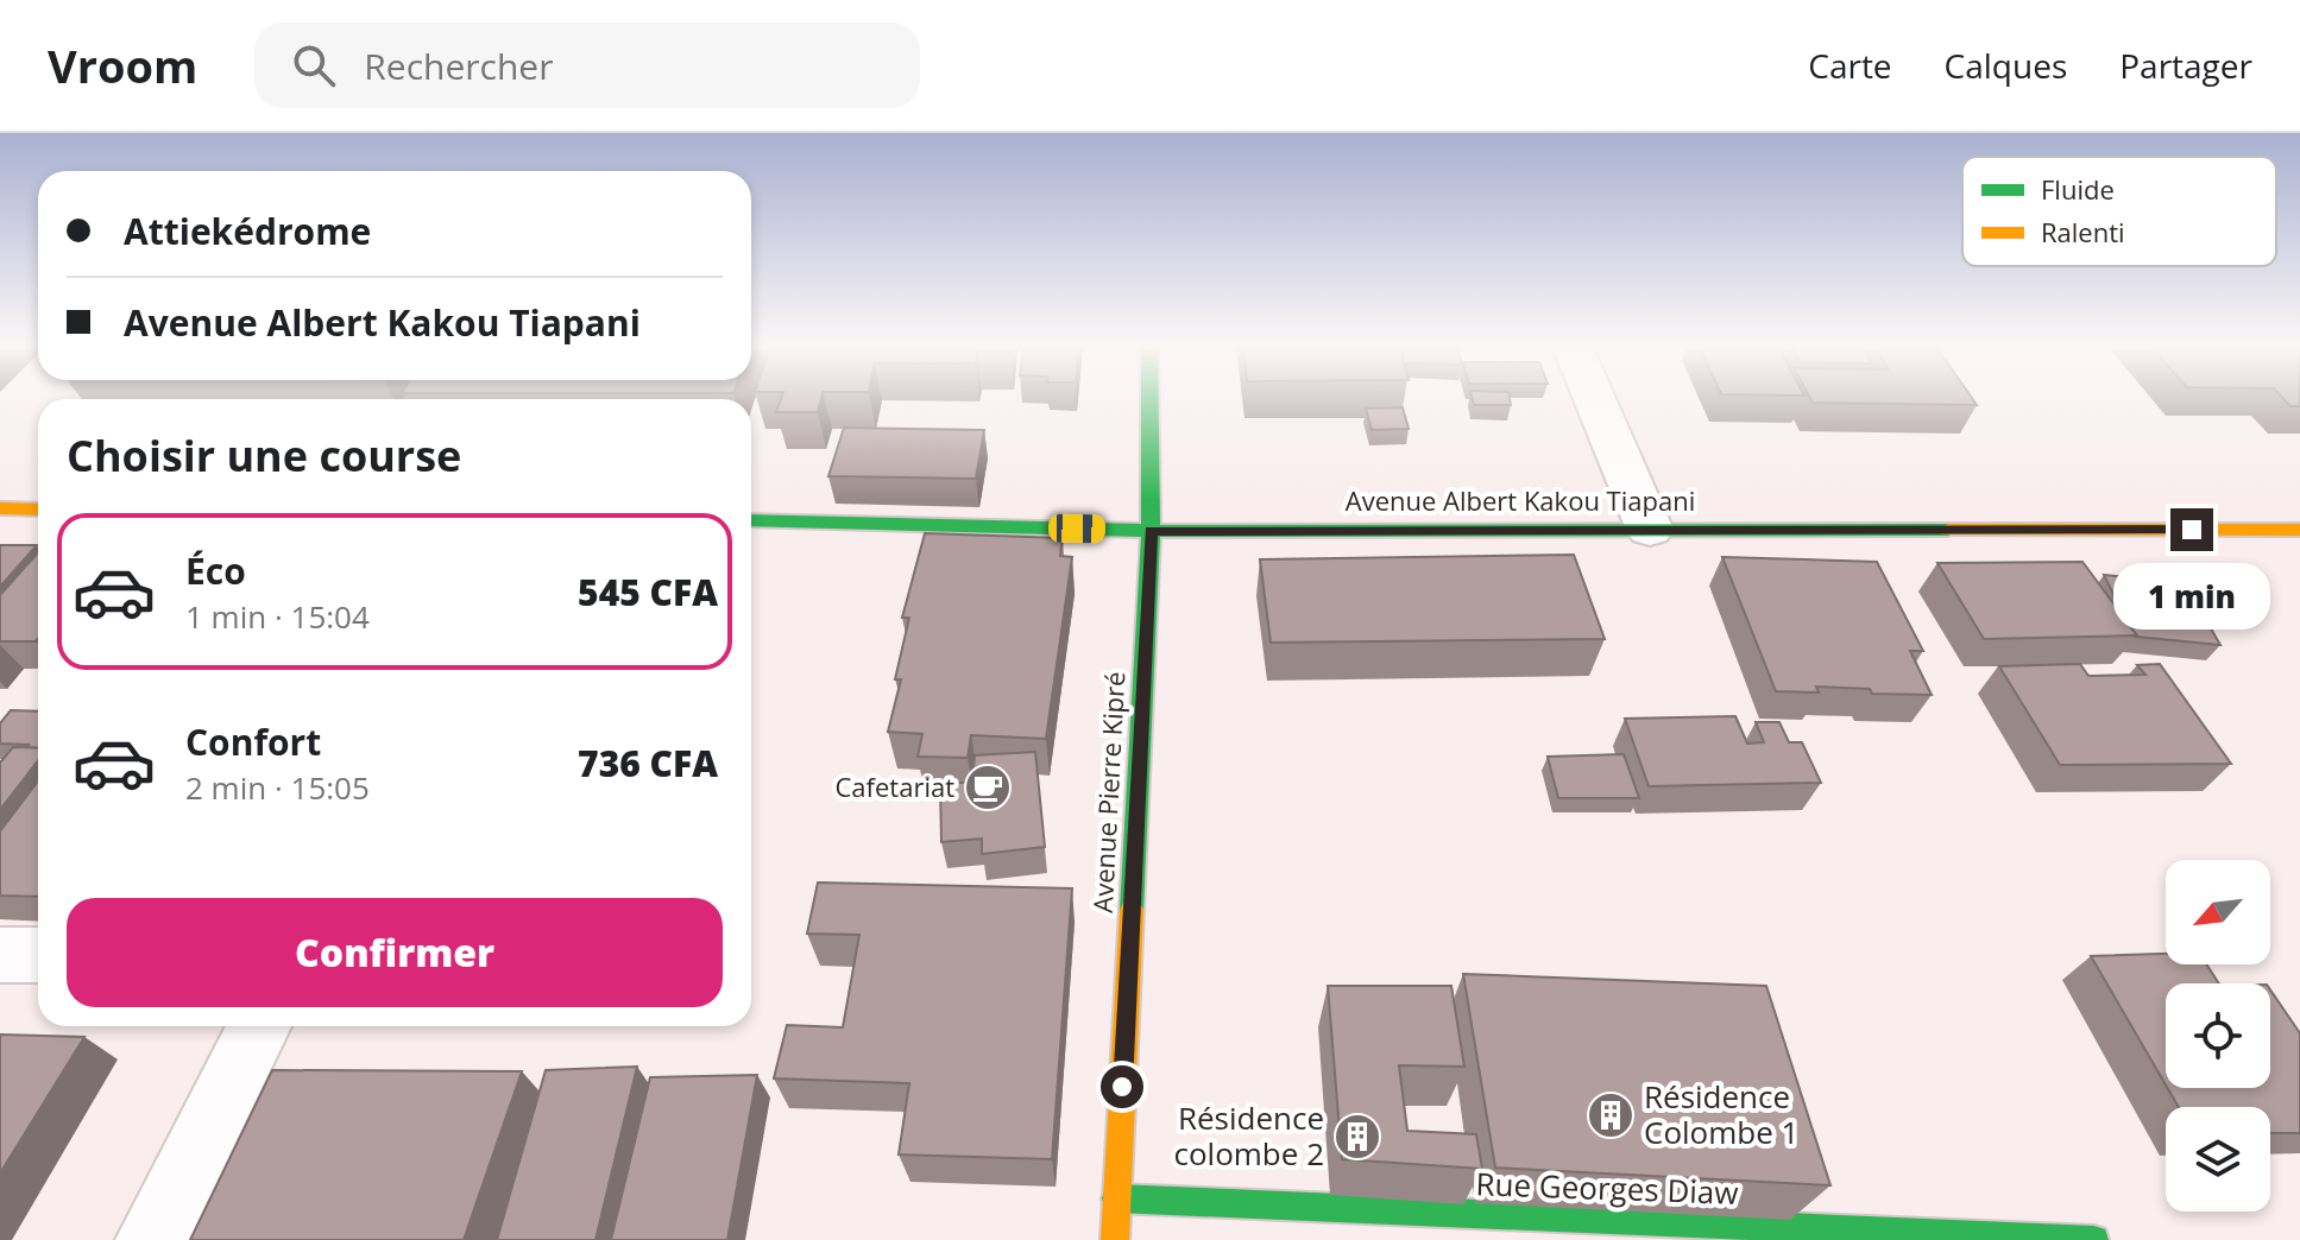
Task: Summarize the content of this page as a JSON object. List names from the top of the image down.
{
  "streets": {
    "street": ["Avenue Albert Kakou Tiapani", "Avenue Pierre Kipré", "Rue Georges Diaw"]
  },
  "crossings": [
    ["Avenue Albert Kakou Tiapani", "Avenue Pierre Kipré"],
    ["Avenue Pierre Kipré", "Rue Georges Diaw"]
  ],
  "places": {
    "cafe": ["Cafetariat"],
    "building": ["Résidence Colombe 1", "Résidence colombe 2"]
  },
  "legend": ["Fluide", "Ralenti"],
  "north": "bottom left",
  "page": {
    "header": "Vroom",
    "search": "Rechercher",
    "nav": ["Carte", "Calques", "Partager"],
    "banner": ["Attiekédrome", "Avenue Albert Kakou Tiapani"],
    "heading": "Choisir une course",
    "list": [
      {
        "name": "Éco",
        "note": "1 min · 15:04",
        "value": "545 CFA"
      },
      {
        "name": "Confort",
        "note": "2 min · 15:05",
        "value": "736 CFA"
      }
    ],
    "bubble": "1 min",
    "buttons": "Confirmer"
  }
}
